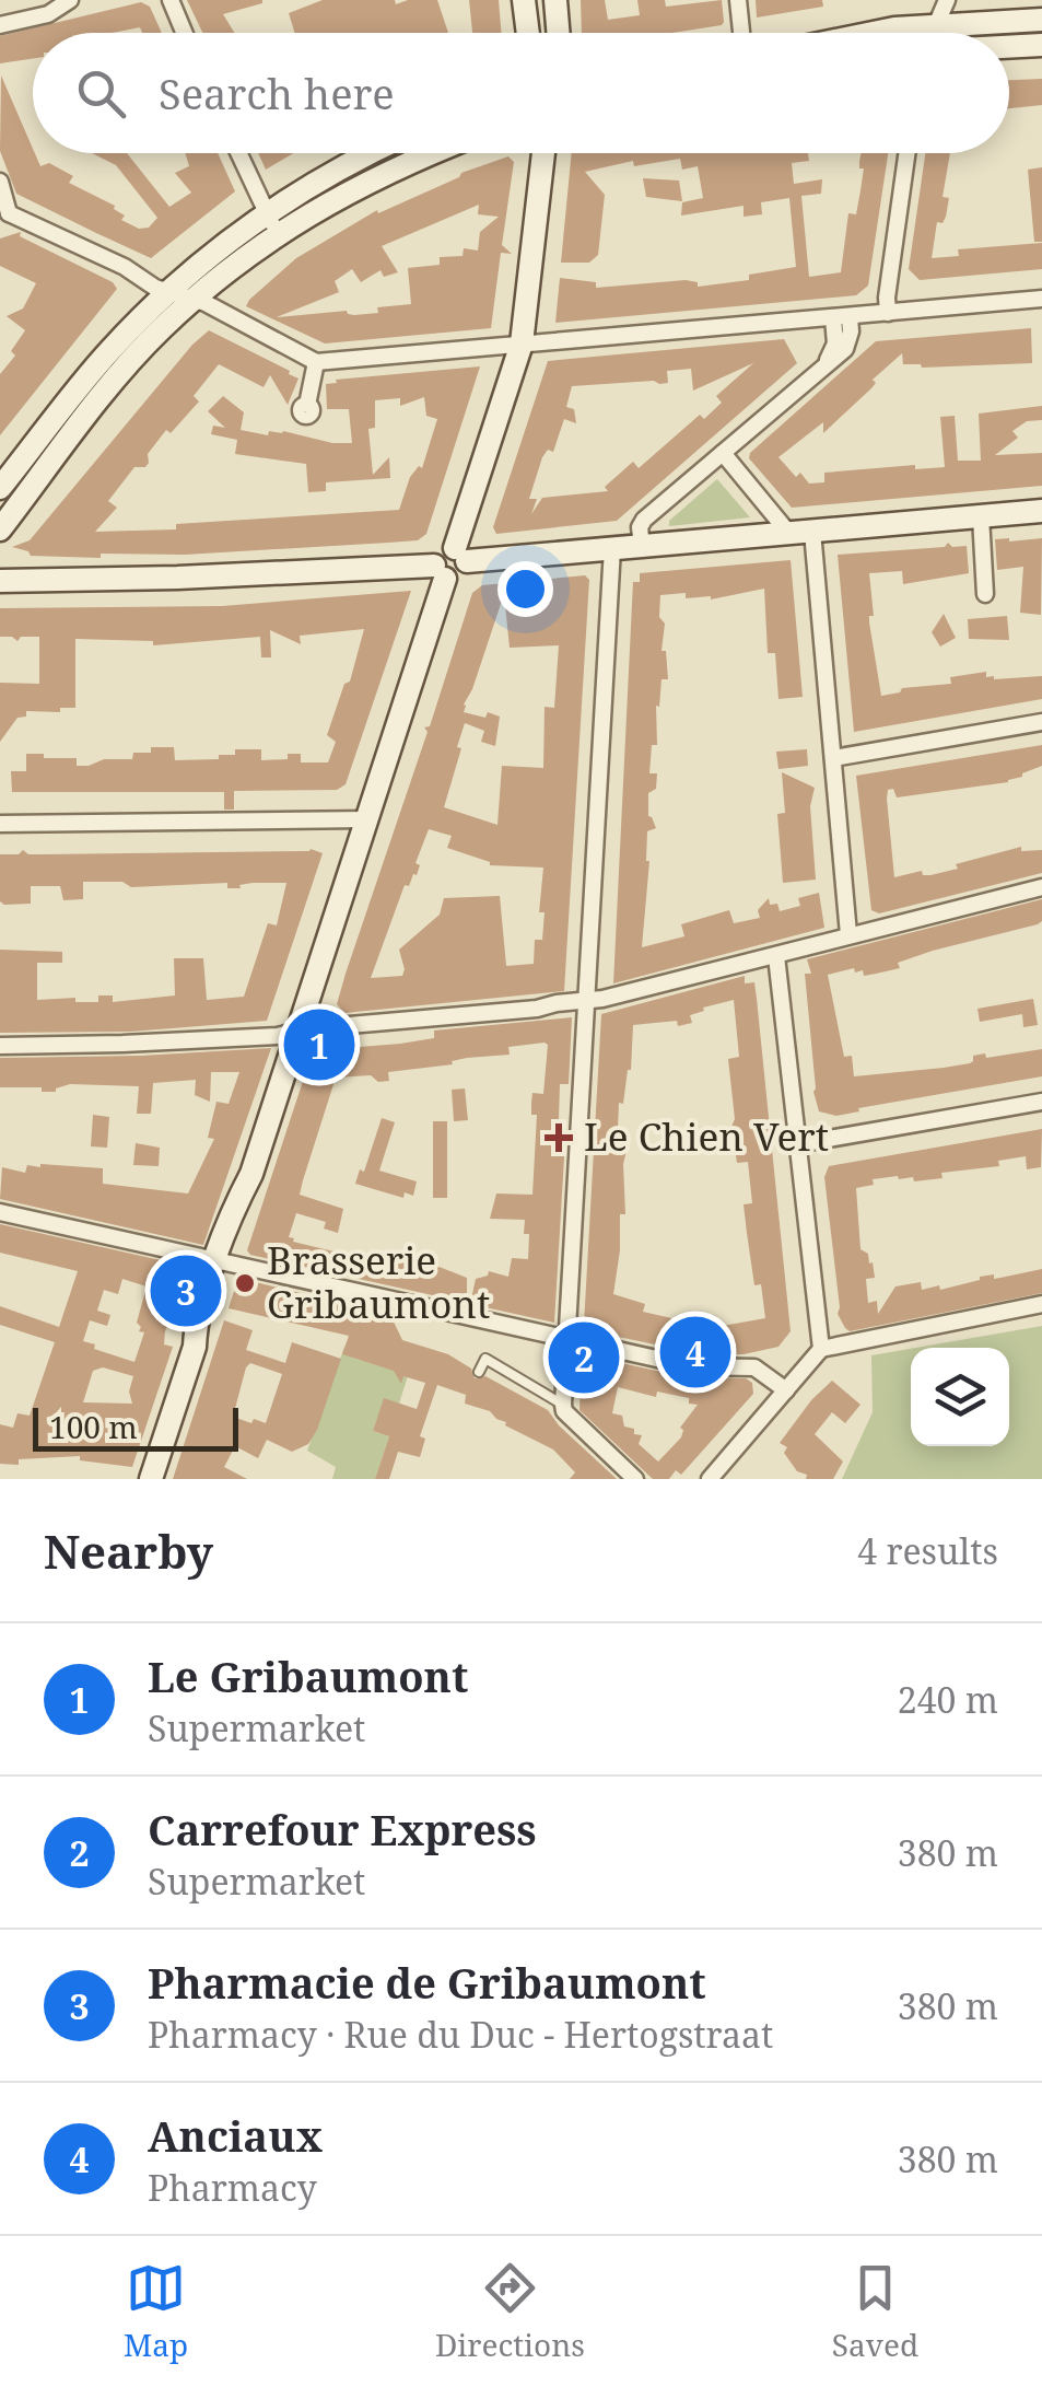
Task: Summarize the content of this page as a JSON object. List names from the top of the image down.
{
  "places": {
    "health": ["Le Chien Vert"],
    "other": ["Brasserie Gribaumont"]
  },
  "scale_bar": "100 m",
  "page": {
    "search": "Search here",
    "pins": [
      "1",
      "3",
      "4",
      "2"
    ],
    "scale": "100 m",
    "heading": ["Nearby", "4 results"],
    "list": [
      {
        "mark": "1",
        "name": "Le Gribaumont",
        "note": "Supermarket",
        "value": "240 m"
      },
      {
        "mark": "2",
        "name": "Carrefour Express",
        "note": "Supermarket",
        "value": "380 m"
      },
      {
        "mark": "3",
        "name": "Pharmacie de Gribaumont",
        "note": "Pharmacy · Rue du Duc - Hertogstraat",
        "value": "380 m"
      },
      {
        "mark": "4",
        "name": "Anciaux",
        "note": "Pharmacy",
        "value": "380 m"
      }
    ],
    "nav": ["Map", "Directions", "Saved"]
  }
}
